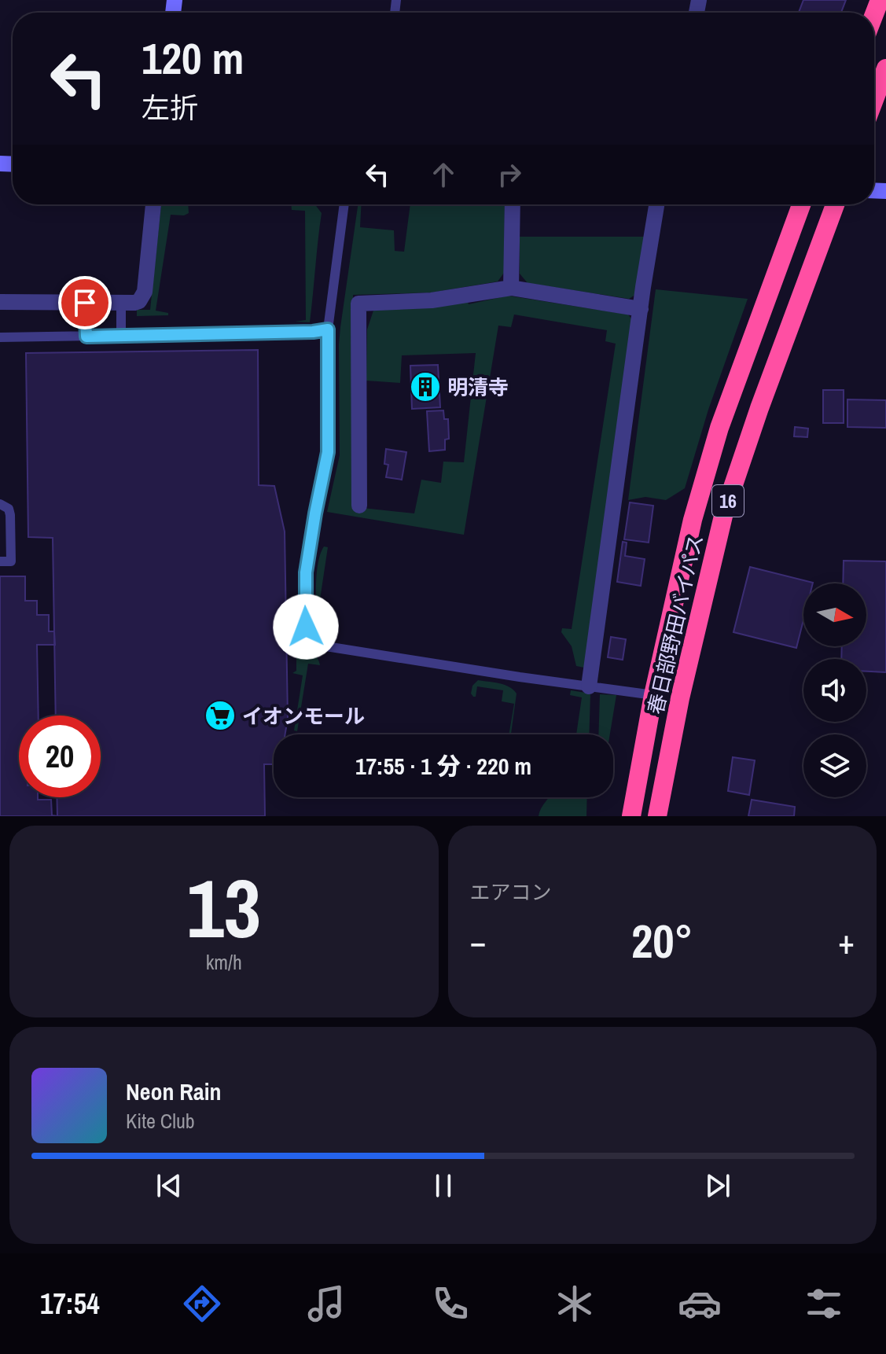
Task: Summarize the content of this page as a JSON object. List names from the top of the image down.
{
  "streets": {
    "highway": ["16", "春日部野田バイパス"]
  },
  "places": {
    "building": ["明清寺"],
    "supermarket": ["イオンモール"]
  },
  "north": "right",
  "page": {
    "turn": ["120 m", "左折"],
    "limit": "20",
    "trip": "17:55 · 1 分 · 220 m",
    "tile": [
      ["13", "km/h"],
      "エアコン"
    ],
    "heat": ["−", "20°", "+"],
    "song": ["Neon Rain", "Kite Club"],
    "tabs": "17:54"
  }
}
